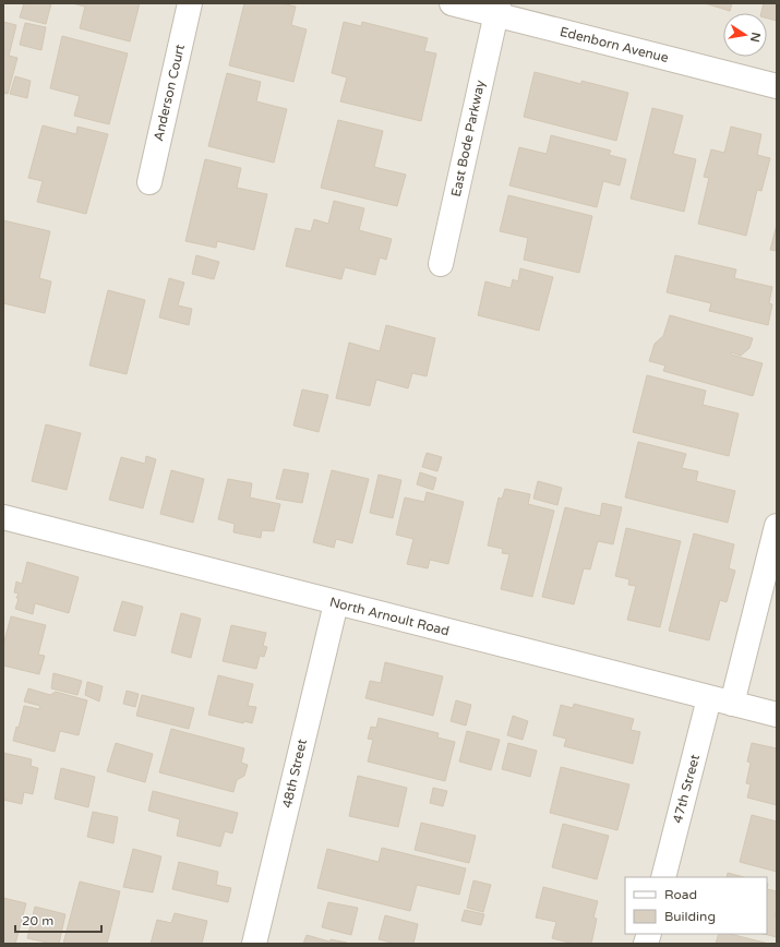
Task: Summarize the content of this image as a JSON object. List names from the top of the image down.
{
  "streets": {
    "street": [
      "Edenborn Avenue",
      "Anderson Court",
      "East Bode Parkway",
      "North Arnoult Road",
      "48th Street",
      "47th Street"
    ]
  },
  "crossings": [
    ["Edenborn Avenue", "East Bode Parkway"],
    ["North Arnoult Road", "48th Street"],
    ["North Arnoult Road", "47th Street"]
  ],
  "legend": ["Road", "Building"],
  "scale_bar": "20 m",
  "north": "right"
}
